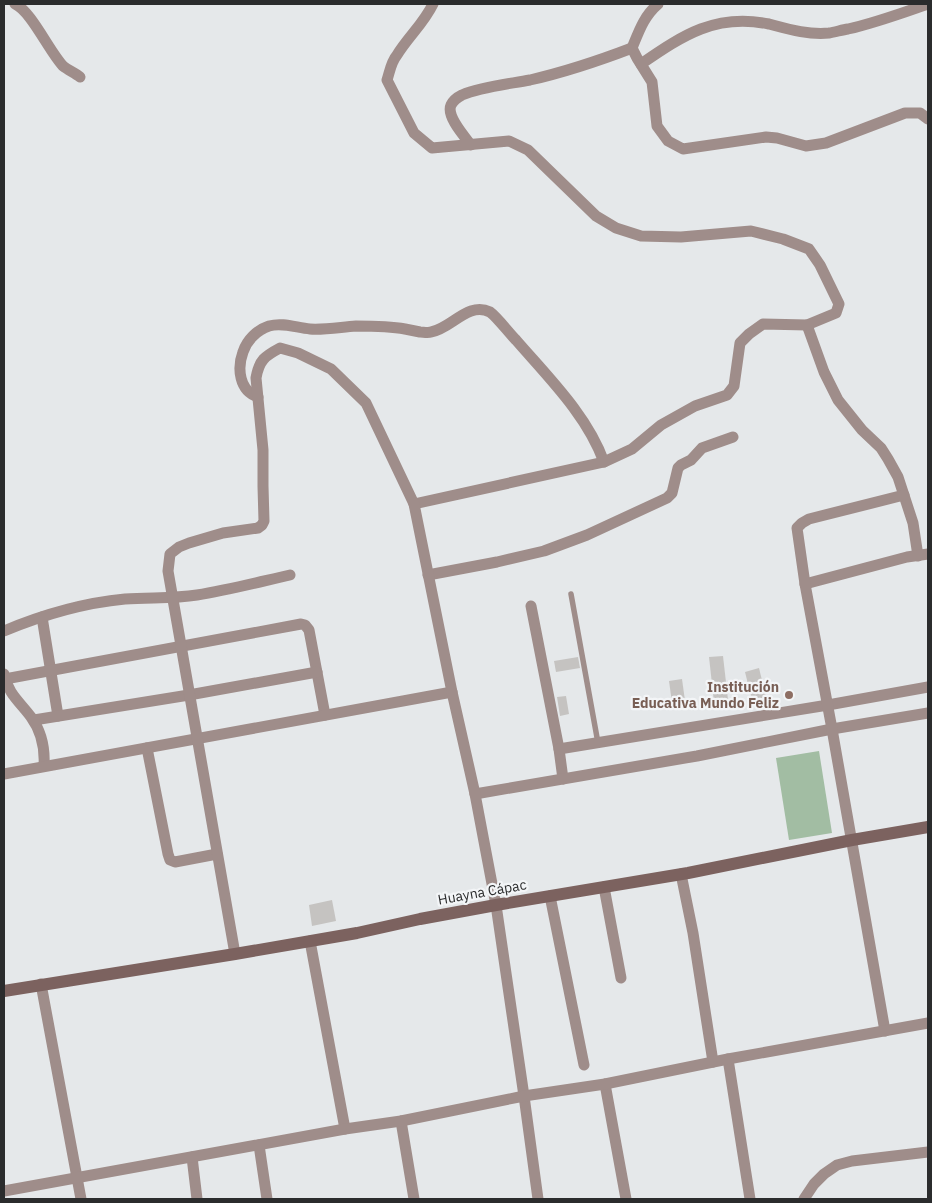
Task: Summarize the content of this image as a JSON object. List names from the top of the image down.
{
  "streets": {
    "street": ["Huayna Cápac"]
  },
  "places": ["Institución Educativa Mundo Feliz"]
}
